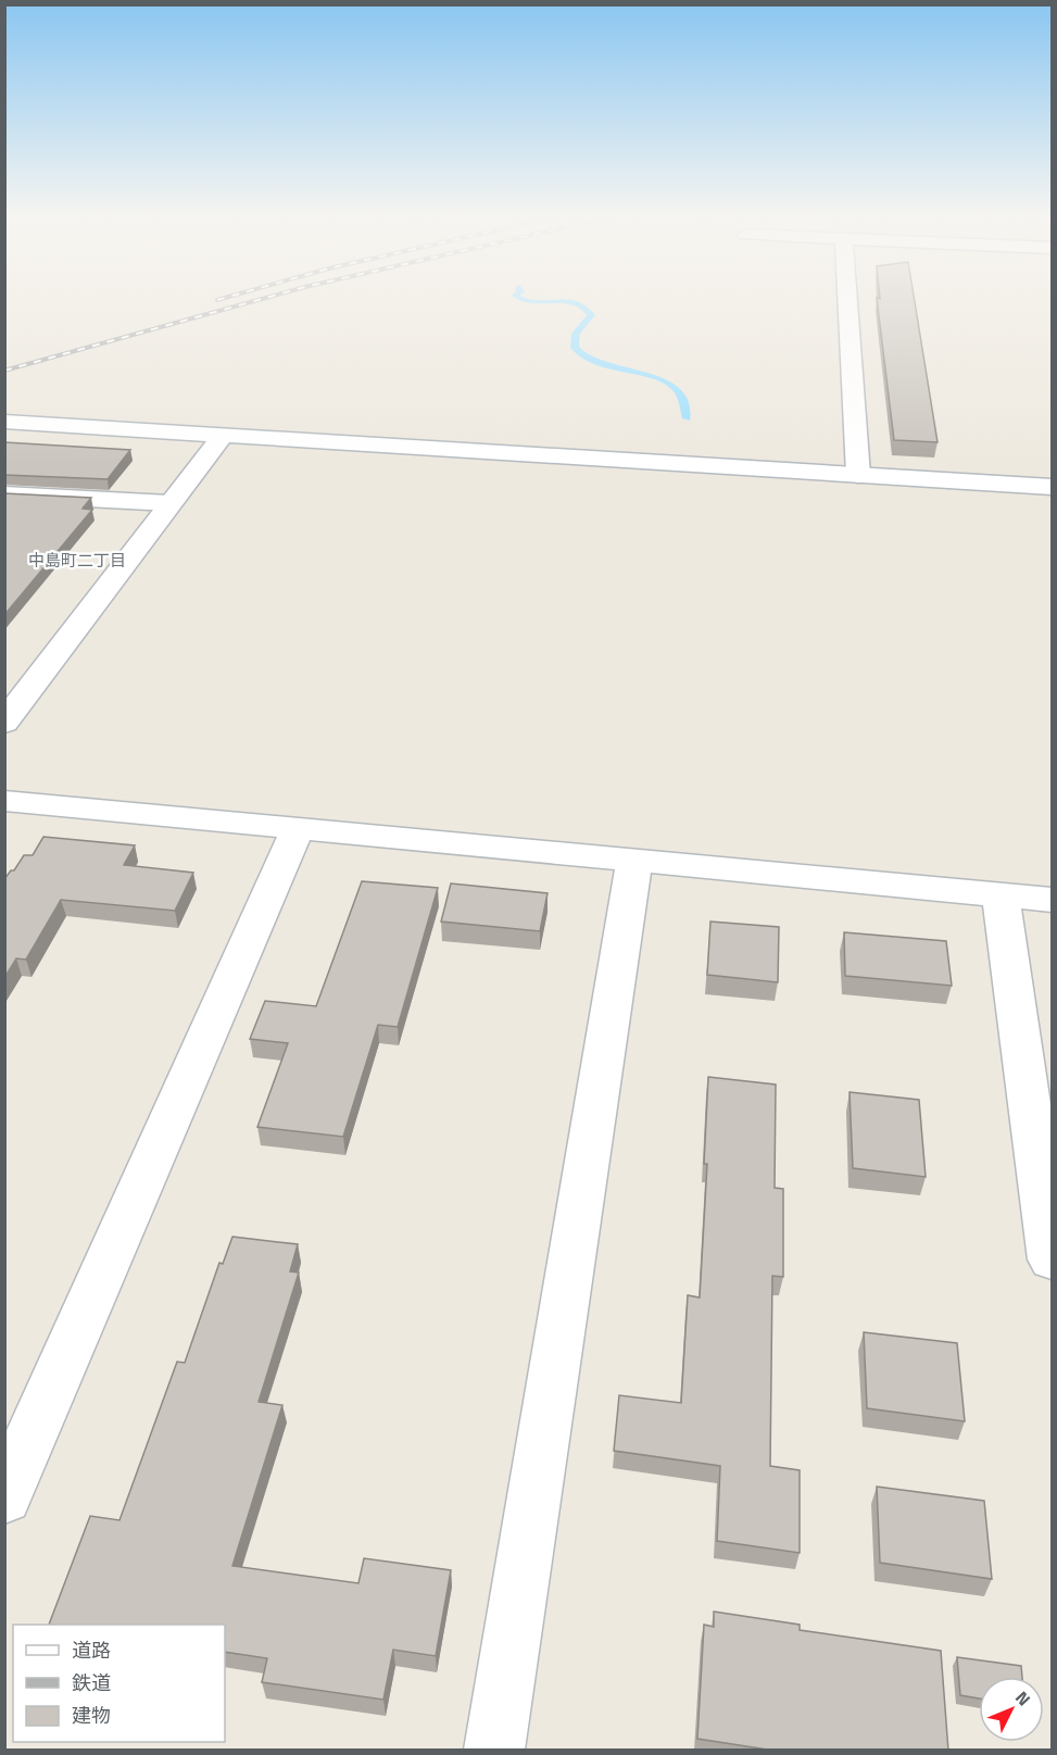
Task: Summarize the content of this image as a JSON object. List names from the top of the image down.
{
  "districts": ["中島町二丁目"],
  "legend": ["道路", "鉄道", "建物"],
  "north": "top right"
}
